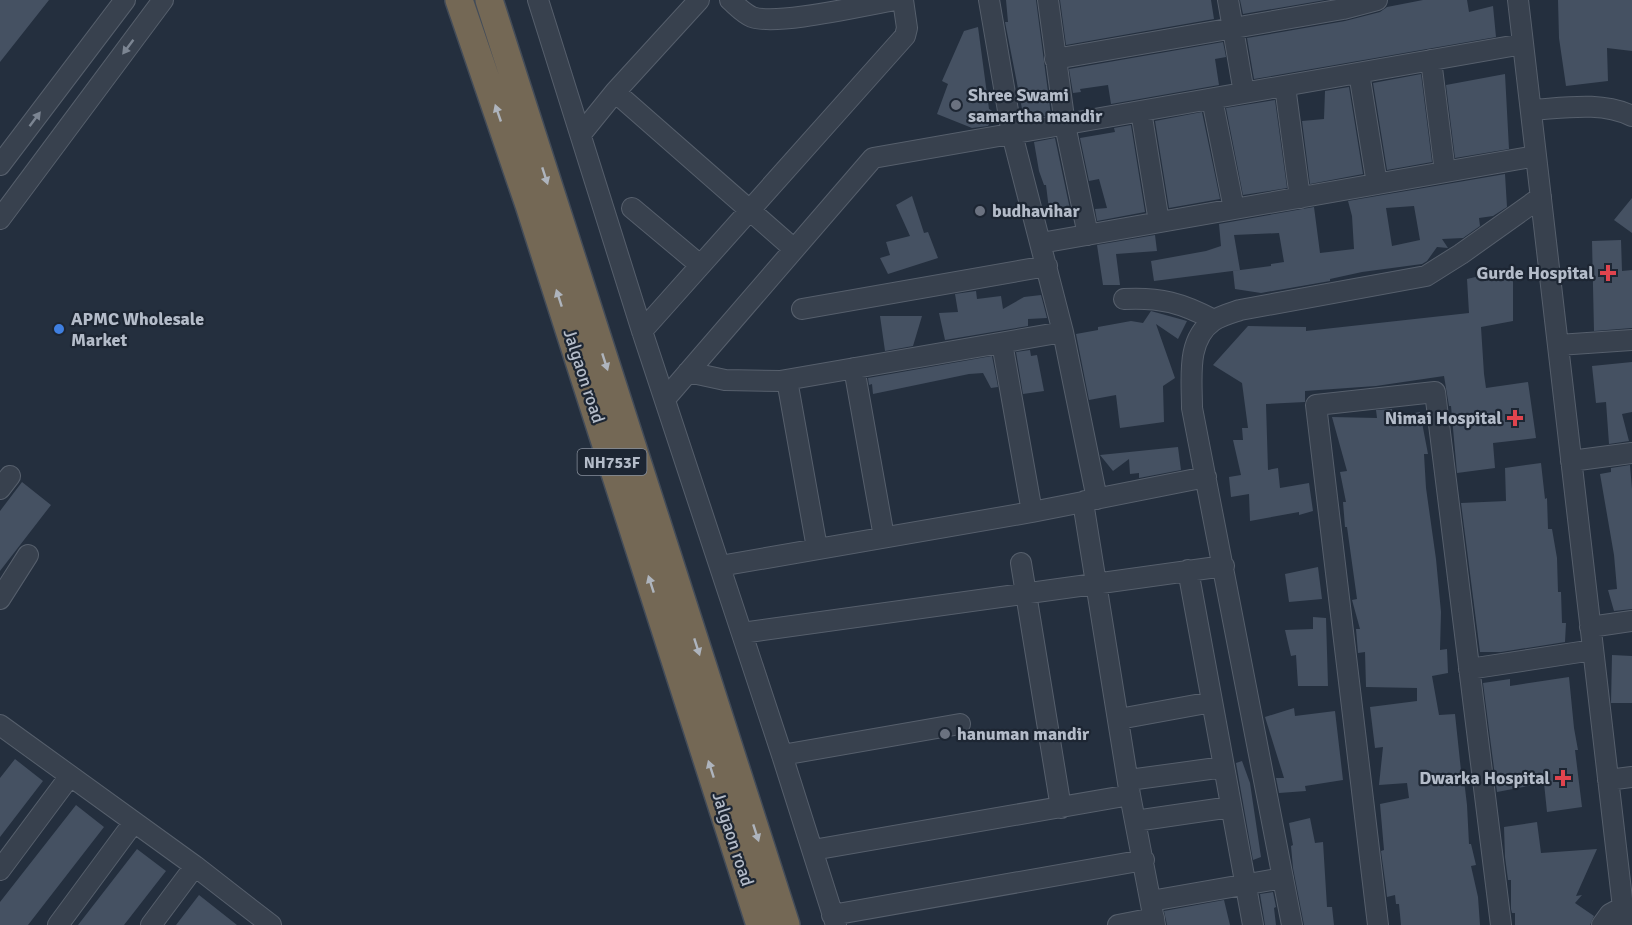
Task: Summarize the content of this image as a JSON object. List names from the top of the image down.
{
  "streets": {
    "highway": ["Jalgaon road", "NH753F"]
  },
  "places": {
    "other": [
      "Shree Swami samartha mandir",
      "budhavihar",
      "APMC Wholesale Market",
      "hanuman mandir"
    ],
    "health": ["Gurde Hospital", "Nimai Hospital", "Dwarka Hospital"]
  }
}
